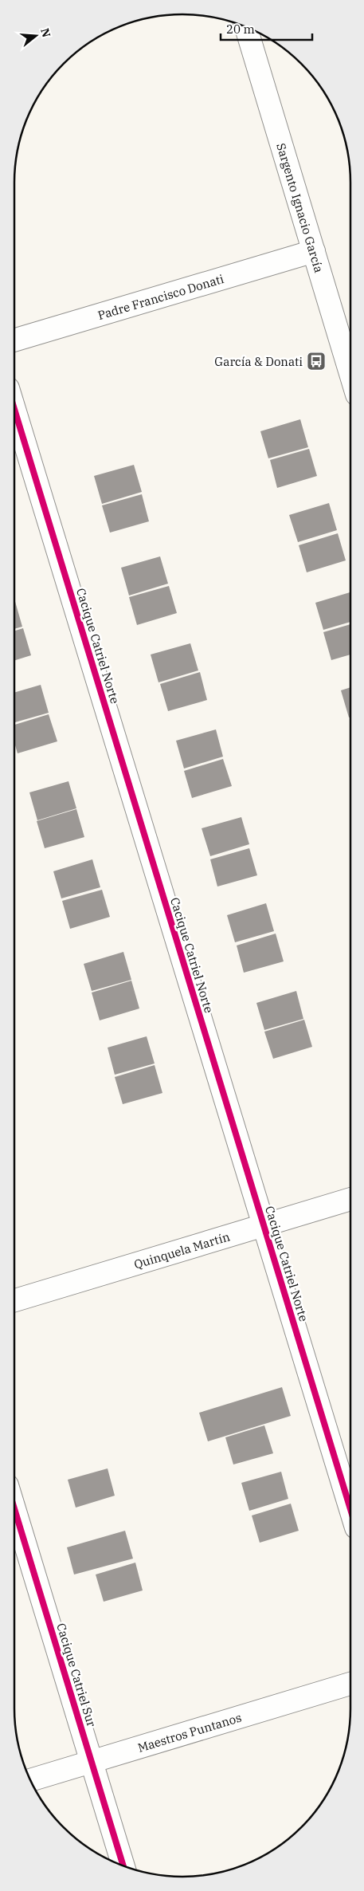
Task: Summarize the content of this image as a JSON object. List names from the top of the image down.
{
  "streets": {
    "street": [
      "Sargento Ignacio García",
      "Padre Francisco Donati",
      "Cacique Catriel Norte",
      "Quinquela Martín",
      "Cacique Catriel Sur",
      "Maestros Puntanos"
    ]
  },
  "crossings": [
    ["Sargento Ignacio García", "Padre Francisco Donati"],
    ["Cacique Catriel Norte", "Quinquela Martín"],
    ["Cacique Catriel Sur", "Maestros Puntanos"]
  ],
  "places": {
    "bus stop": ["García & Donati"]
  },
  "scale_bar": "20 m",
  "north": "right"
}
